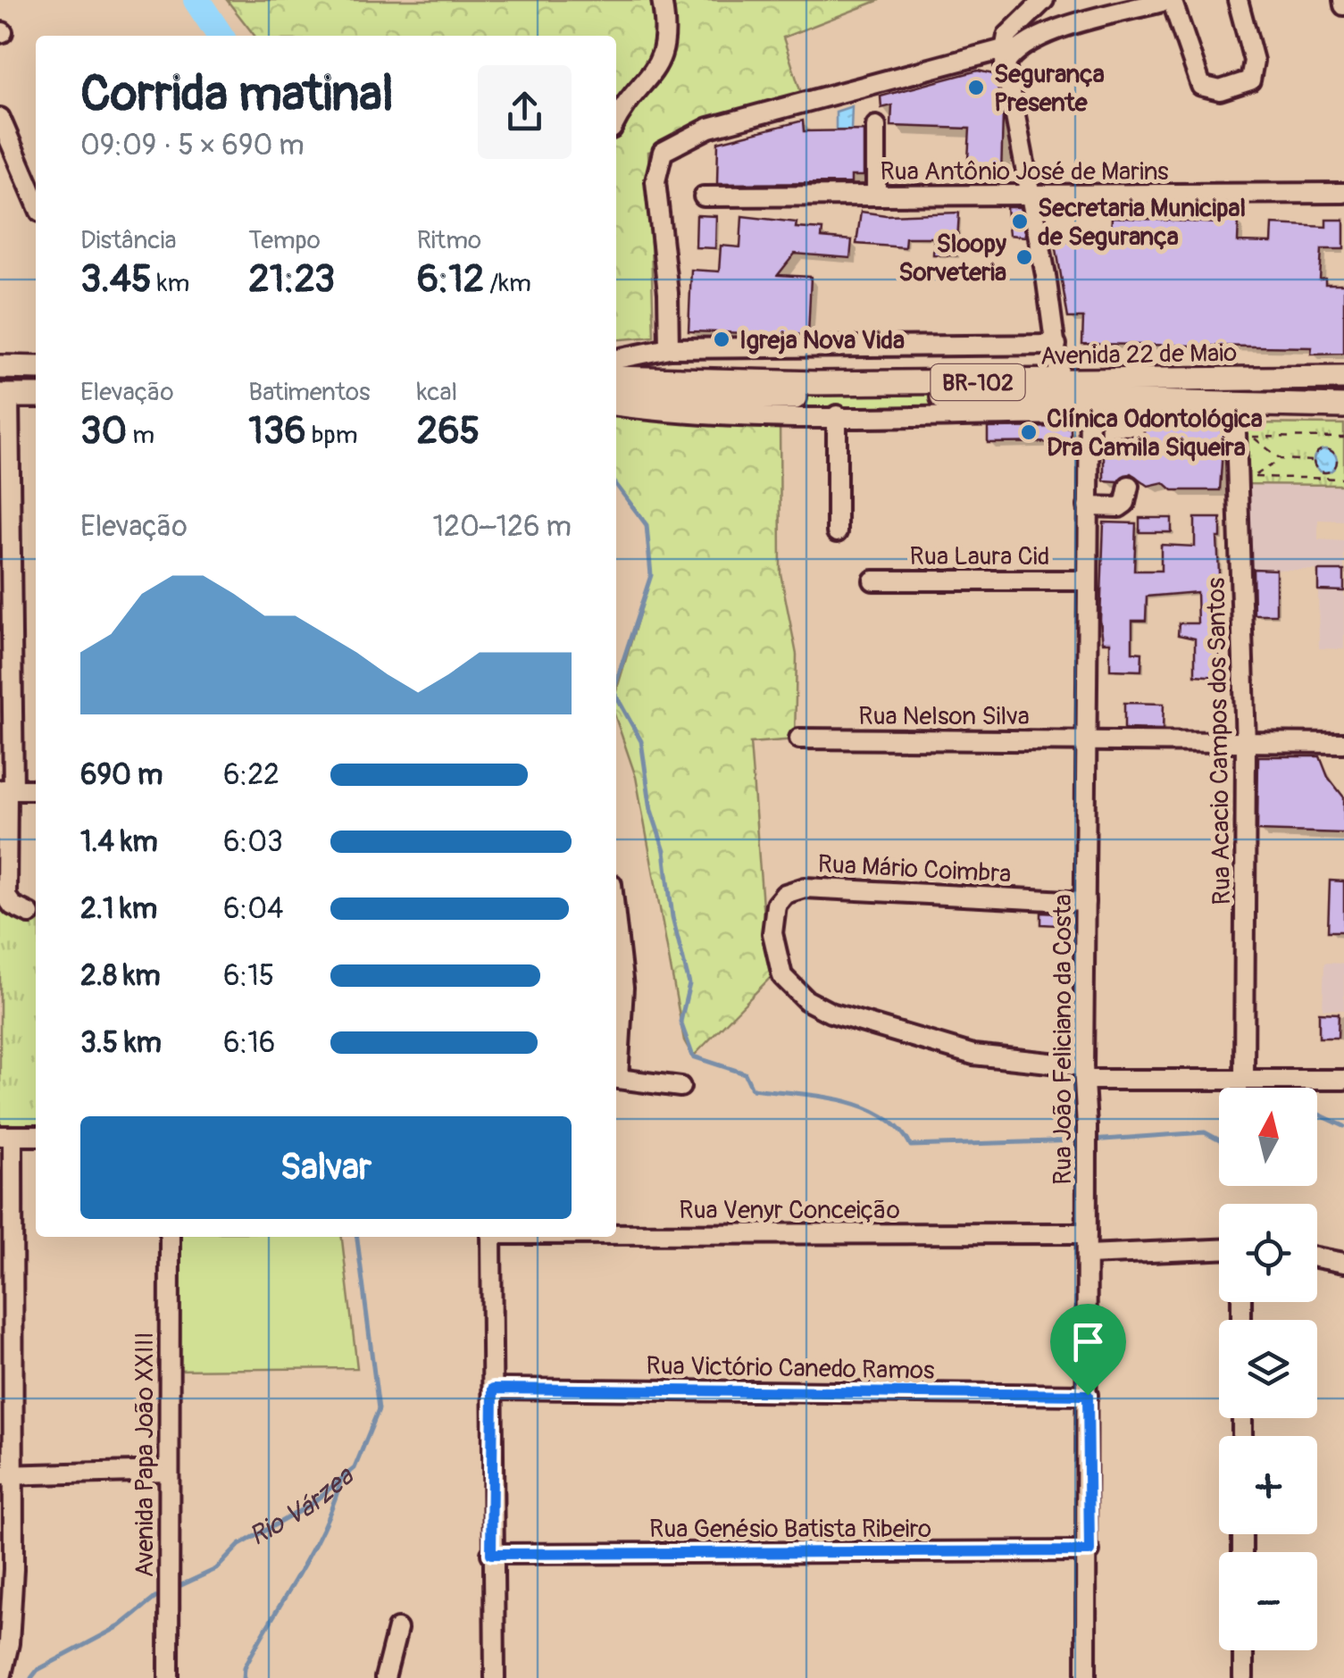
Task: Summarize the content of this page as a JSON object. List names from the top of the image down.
{
  "streets": {
    "main road": ["Avenida 22 de Maio", "BR-102"],
    "street": [
      "Rua Antônio José de Marins",
      "Rua Laura Cid",
      "Rua Nelson Silva",
      "Rua Acacio Campos dos Santos",
      "Rua Mário Coimbra",
      "Rua João Feliciano da Costa",
      "Rua Venyr Conceição",
      "Rua Victório Canedo Ramos",
      "Avenida Papa João XXIII",
      "Rua Genésio Batista Ribeiro"
    ]
  },
  "crossings": [
    ["Avenida 22 de Maio", "Rua Acacio Campos dos Santos"],
    ["Avenida 22 de Maio", "Rua João Feliciano da Costa"],
    ["Rua Laura Cid", "Rua João Feliciano da Costa"],
    ["Rua Nelson Silva", "Rua Acacio Campos dos Santos"],
    ["Rua Nelson Silva", "Rua João Feliciano da Costa"],
    ["Rua Mário Coimbra", "Rua João Feliciano da Costa"],
    ["Rua João Feliciano da Costa", "Rua Venyr Conceição"],
    ["Rua João Feliciano da Costa", "Rua Victório Canedo Ramos"],
    ["Rua João Feliciano da Costa", "Rua Genésio Batista Ribeiro"]
  ],
  "water": ["Rio Várzea"],
  "places": [
    "Segurança Presente",
    "Secretaria Municipal de Segurança",
    "Sloopy Sorveteria",
    "Igreja Nova Vida",
    "Clínica Odontológica Dra Camila Siqueira"
  ],
  "north": "top",
  "page": {
    "heading": ["Corrida matinal", "09:09 · 5 × 690 m"],
    "stats": [
      ["Distância", "3.45 km"],
      ["Tempo", "21:23"],
      ["Ritmo", "6:12 /km"],
      ["Elevação", "30 m"],
      ["Batimentos", "136 bpm"],
      ["kcal", "265"]
    ],
    "chart": ["Elevação", "120–126 m"],
    "list": [
      {
        "name": "690 m",
        "note": "6:22"
      },
      {
        "name": "1.4 km",
        "note": "6:03"
      },
      {
        "name": "2.1 km",
        "note": "6:04"
      },
      {
        "name": "2.8 km",
        "note": "6:15"
      },
      {
        "name": "3.5 km",
        "note": "6:16"
      }
    ],
    "map_buttons": ["+", "−"],
    "buttons": "Salvar"
  }
}
